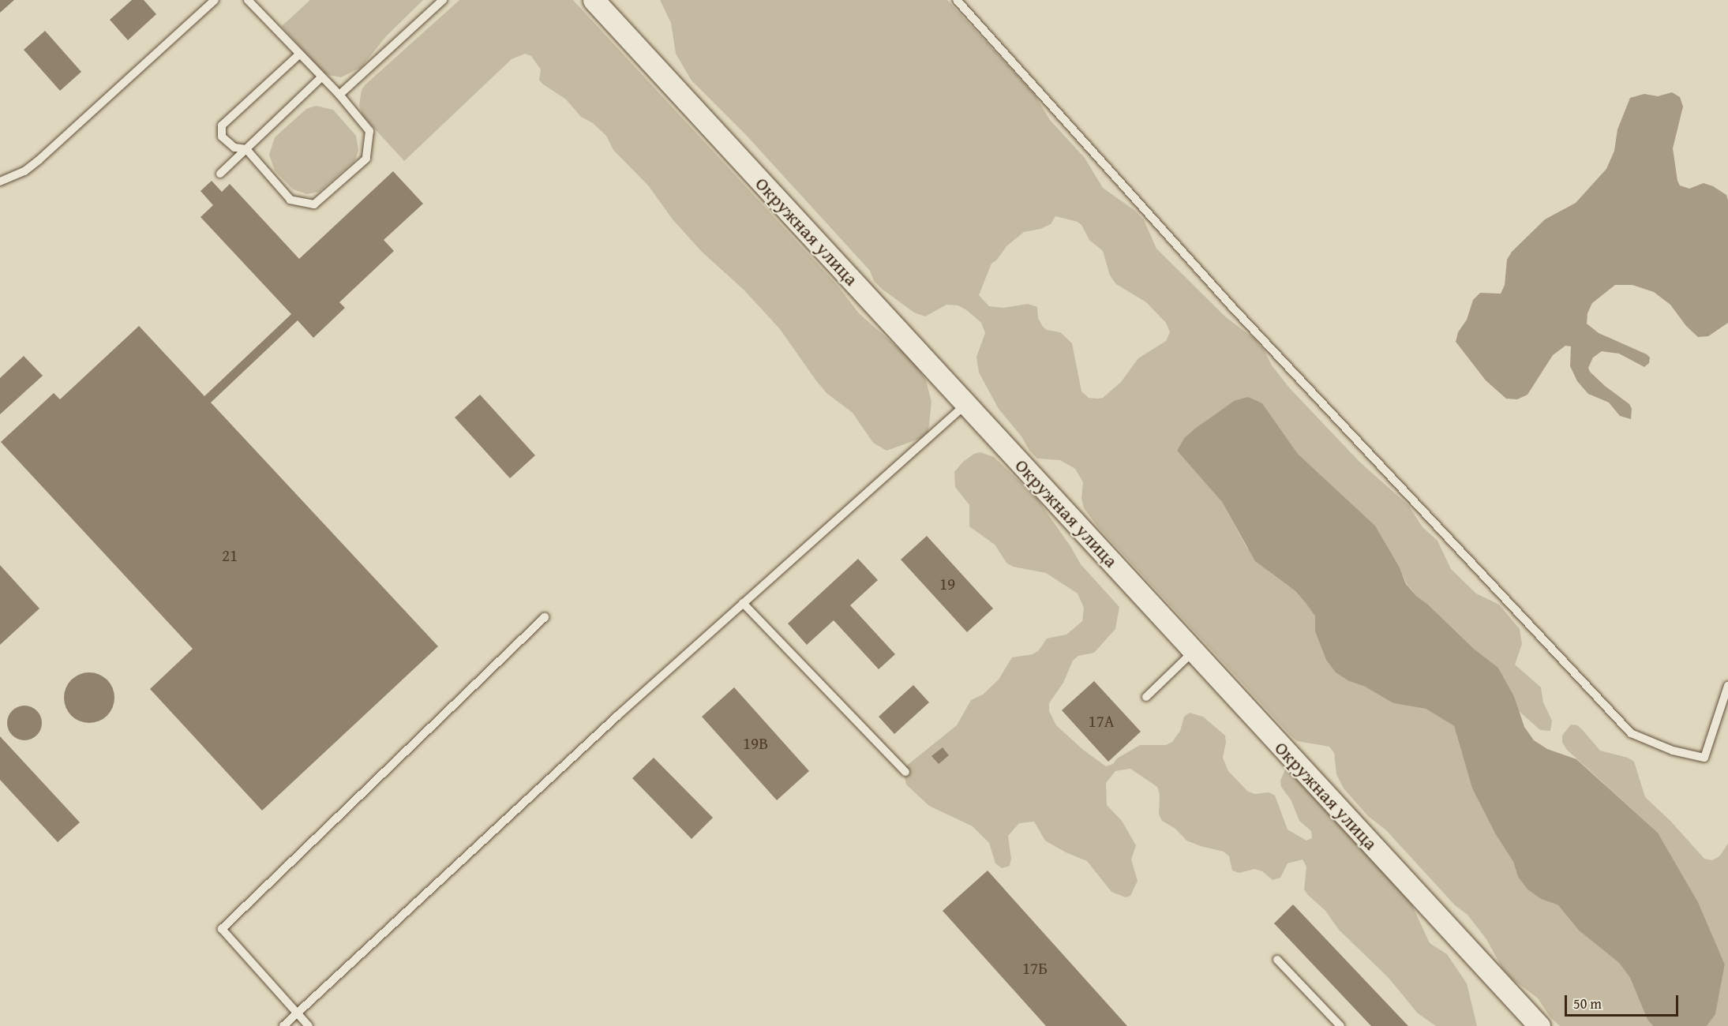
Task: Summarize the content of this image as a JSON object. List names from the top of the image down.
{
  "streets": {
    "main road": ["Окружная улица"]
  },
  "house_numbers": [
    "21",
    "19",
    "17А",
    "19В",
    "17Б"
  ],
  "scale_bar": "50 m"
}
